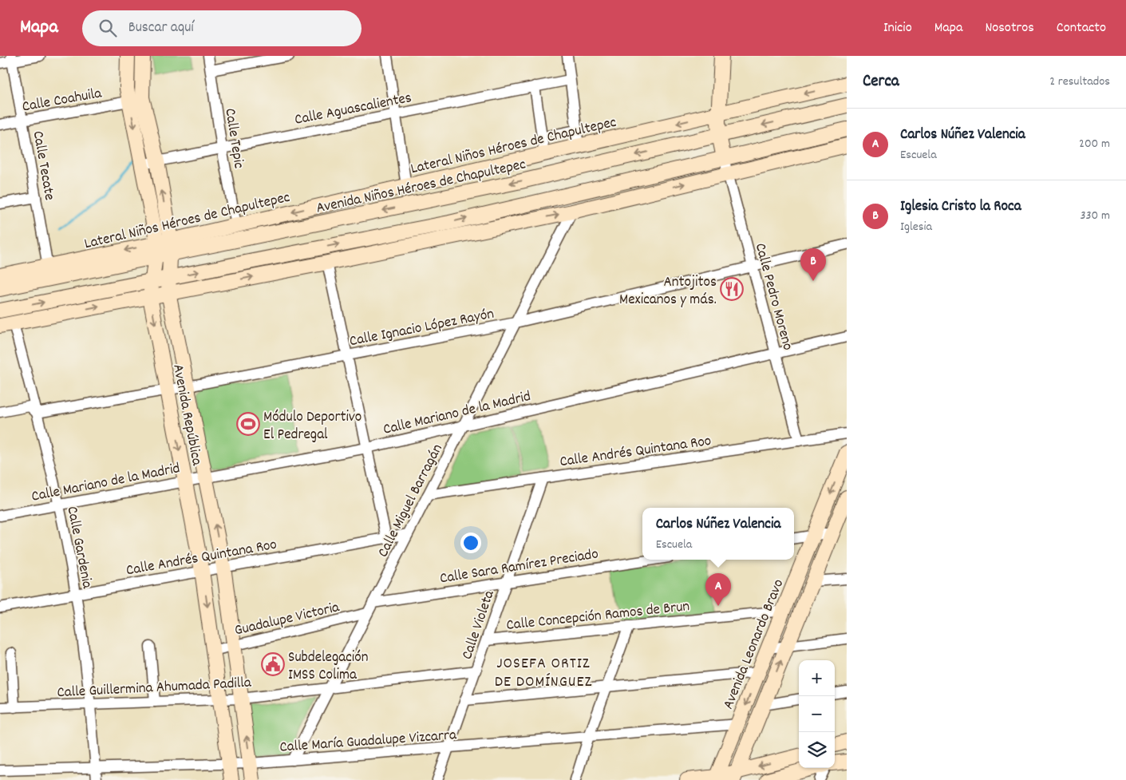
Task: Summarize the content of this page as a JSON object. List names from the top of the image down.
{
  "streets": {
    "street": [
      "Calle Coahuila",
      "Calle Aguascalientes",
      "Calle Tepic",
      "Lateral Niños Héroes de Chapultepec",
      "Calle Tecate",
      "Avenida Niños Héroes de Chapultepec",
      "Calle Pedro Moreno",
      "Calle Ignacio López Rayón",
      "Calle Mariano de la Madrid",
      "Avenida República",
      "Calle Andrés Quintana Roo",
      "Calle Miguel Barragán",
      "Calle Gardenia",
      "Calle Sara Ramírez Preciado",
      "Calle Concepción Ramos de Brun",
      "Guadalupe Victoria",
      "Calle Violeta",
      "Avenida Leonardo Bravo",
      "Calle Guillermina Ahumada Padilla",
      "Calle María Guadalupe Vizcarra"
    ]
  },
  "crossings": [
    ["Calle Coahuila", "Calle Tecate"],
    ["Calle Coahuila", "Avenida República"],
    ["Calle Aguascalientes", "Calle Tepic"],
    ["Calle Aguascalientes", "Avenida República"],
    ["Calle Tepic", "Lateral Niños Héroes de Chapultepec"],
    ["Lateral Niños Héroes de Chapultepec", "Calle Tecate"],
    ["Lateral Niños Héroes de Chapultepec", "Avenida Niños Héroes de Chapultepec"],
    ["Lateral Niños Héroes de Chapultepec", "Avenida República"],
    ["Calle Tecate", "Avenida Niños Héroes de Chapultepec"],
    ["Avenida Niños Héroes de Chapultepec", "Avenida República"],
    ["Calle Pedro Moreno", "Calle Ignacio López Rayón"],
    ["Calle Pedro Moreno", "Calle Mariano de la Madrid"],
    ["Calle Pedro Moreno", "Calle Andrés Quintana Roo"],
    ["Calle Ignacio López Rayón", "Avenida República"],
    ["Calle Ignacio López Rayón", "Calle Miguel Barragán"],
    ["Calle Ignacio López Rayón", "Calle Gardenia"],
    ["Calle Mariano de la Madrid", "Avenida República"],
    ["Calle Mariano de la Madrid", "Calle Miguel Barragán"],
    ["Calle Mariano de la Madrid", "Calle Gardenia"],
    ["Avenida República", "Calle Andrés Quintana Roo"],
    ["Avenida República", "Guadalupe Victoria"],
    ["Avenida República", "Calle Guillermina Ahumada Padilla"],
    ["Avenida República", "Calle María Guadalupe Vizcarra"],
    ["Calle Andrés Quintana Roo", "Calle Miguel Barragán"],
    ["Calle Andrés Quintana Roo", "Calle Gardenia"],
    ["Calle Andrés Quintana Roo", "Calle Violeta"],
    ["Calle Miguel Barragán", "Calle Sara Ramírez Preciado"],
    ["Calle Miguel Barragán", "Guadalupe Victoria"],
    ["Calle Miguel Barragán", "Calle Guillermina Ahumada Padilla"],
    ["Calle Miguel Barragán", "Calle María Guadalupe Vizcarra"],
    ["Calle Gardenia", "Calle Guillermina Ahumada Padilla"],
    ["Calle Gardenia", "Calle María Guadalupe Vizcarra"],
    ["Calle Sara Ramírez Preciado", "Calle Violeta"],
    ["Calle Concepción Ramos de Brun", "Calle Violeta"],
    ["Calle Concepción Ramos de Brun", "Avenida Leonardo Bravo"],
    ["Calle Violeta", "Calle Guillermina Ahumada Padilla"],
    ["Calle Violeta", "Calle María Guadalupe Vizcarra"],
    ["Avenida Leonardo Bravo", "Calle María Guadalupe Vizcarra"]
  ],
  "districts": ["JOSEFA ORTIZ DE DOMÍNGUEZ"],
  "places": {
    "restaurant": ["Antojitos Mexicanos y más."],
    "sports": ["Módulo Deportivo El Pedregal"],
    "public building": ["Subdelegación IMSS Colima"]
  },
  "page": {
    "header": "Mapa",
    "search": "Buscar aquí",
    "nav": [
      "Inicio",
      "Mapa",
      "Nosotros",
      "Contacto"
    ],
    "heading": ["Cerca", "2 resultados"],
    "list": [
      {
        "mark": "A",
        "name": "Carlos Núñez Valencia",
        "note": "Escuela",
        "value": "200 m"
      },
      {
        "mark": "B",
        "name": "Iglesia Cristo la Roca",
        "note": "Iglesia",
        "value": "330 m"
      }
    ],
    "pins": ["B", "A"],
    "popup": ["Carlos Núñez Valencia", "Escuela"],
    "map_buttons": ["+", "−"]
  }
}
